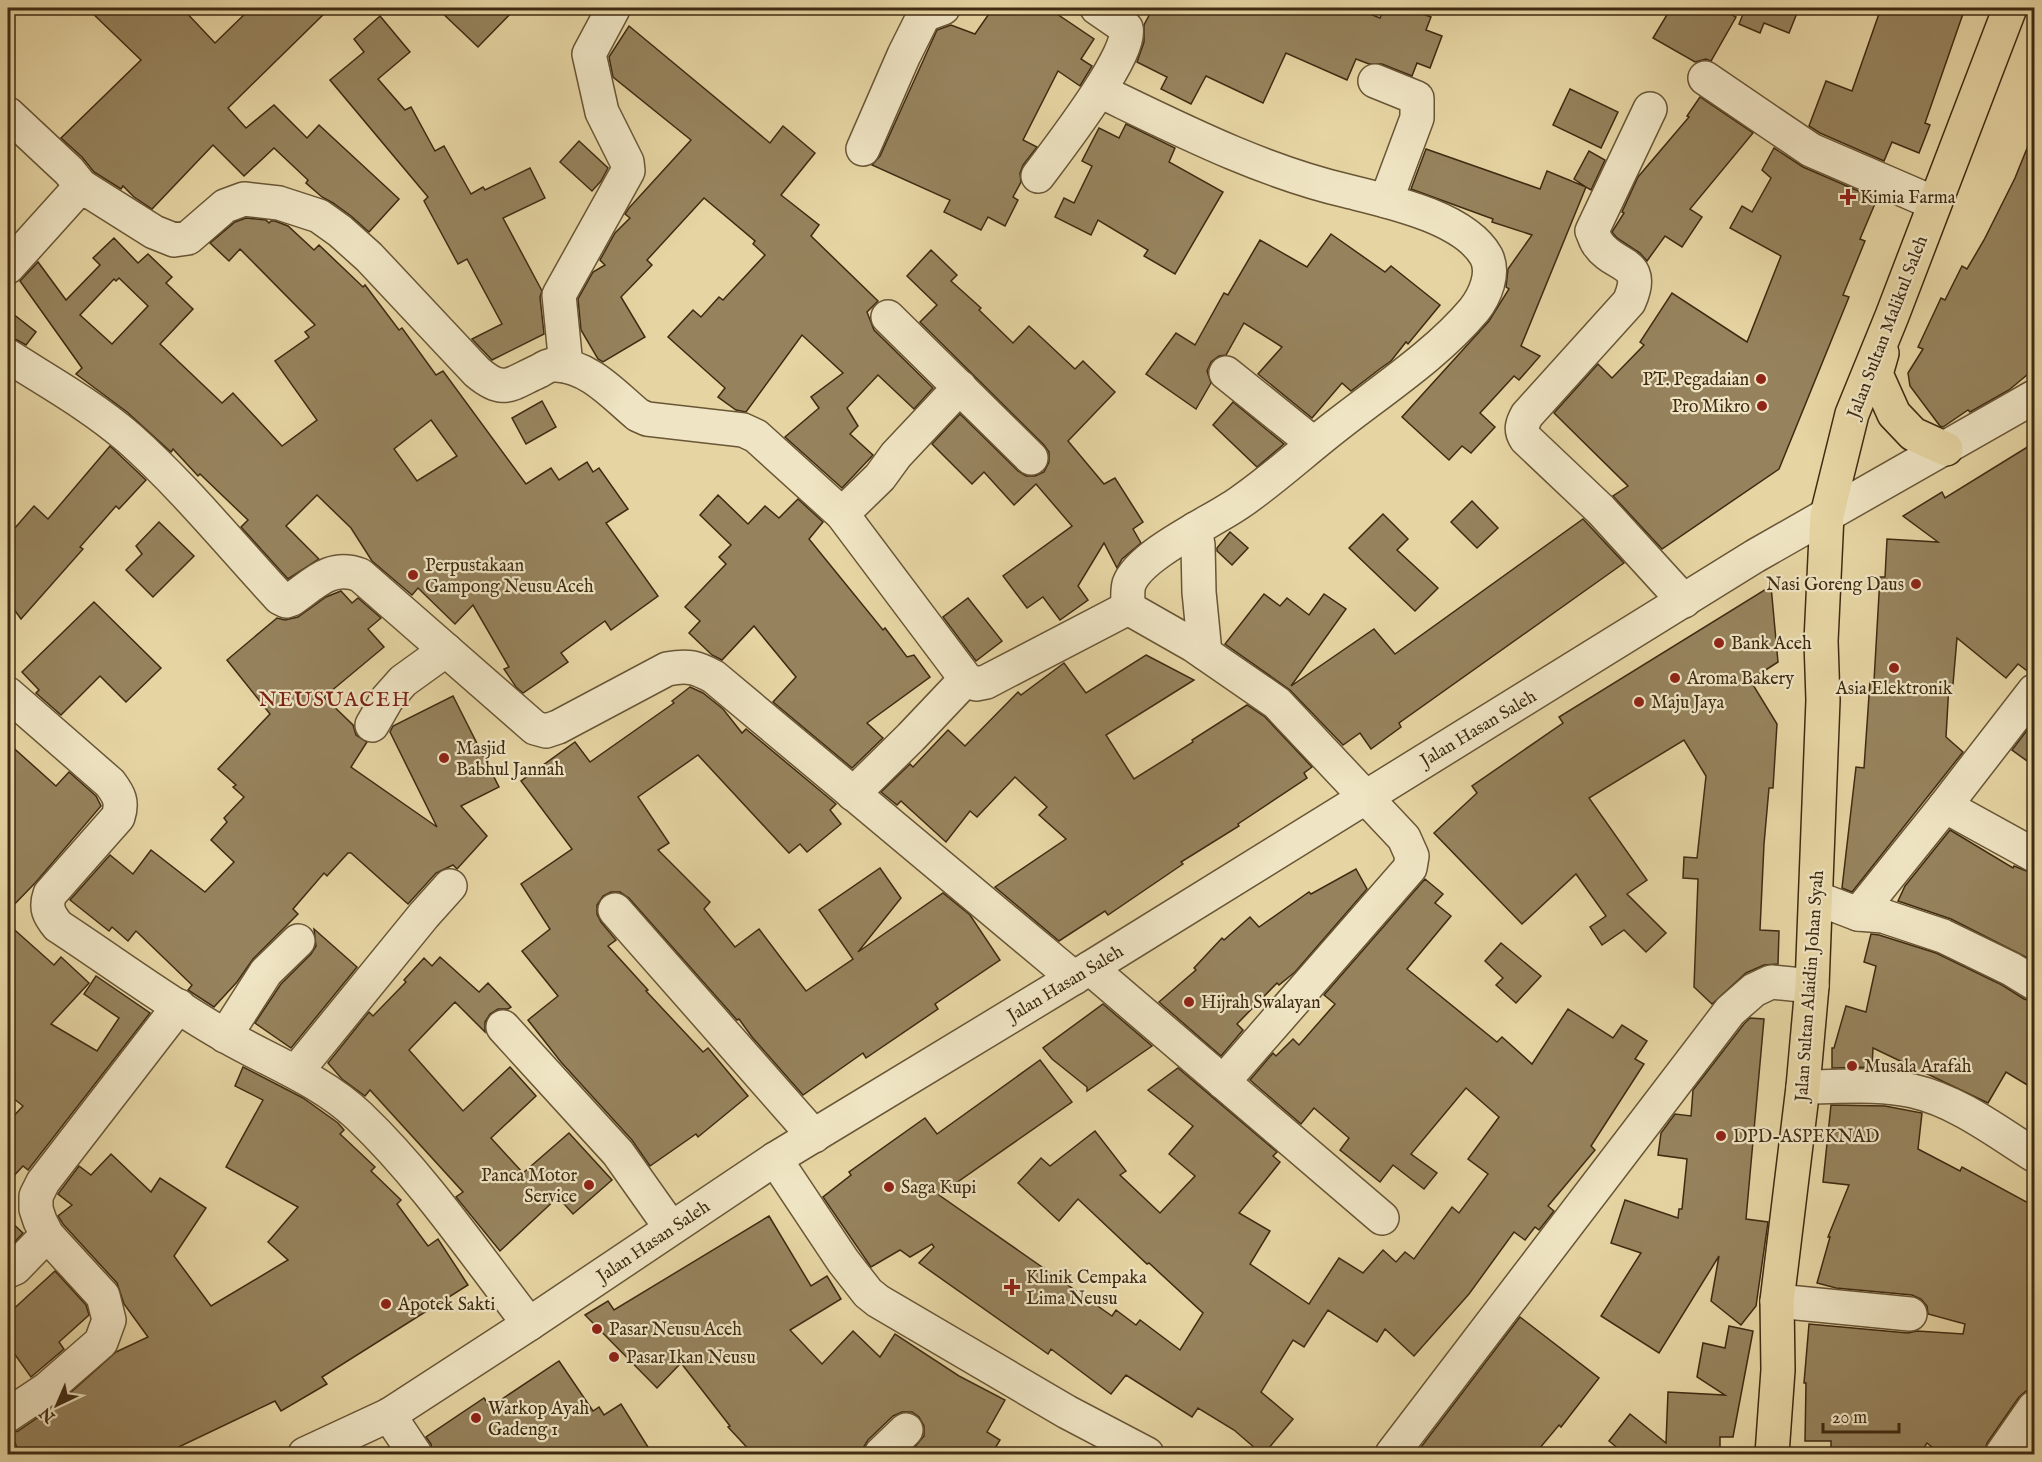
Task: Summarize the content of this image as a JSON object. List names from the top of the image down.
{
  "streets": {
    "main road": ["Jalan Sultan Malikul Saleh", "Jalan Sultan Alaidin Johan Syah"],
    "street": ["Jalan Hasan Saleh"]
  },
  "crossings": [
    ["Jalan Sultan Malikul Saleh", "Jalan Hasan Saleh"],
    ["Jalan Sultan Malikul Saleh", "Jalan Sultan Alaidin Johan Syah"],
    ["Jalan Hasan Saleh", "Jalan Sultan Alaidin Johan Syah"]
  ],
  "districts": ["NEUSUACEH"],
  "places": {
    "health": ["Kimia Farma", "Klinik Cempaka Lima Neusu"],
    "other": [
      "PT. Pegadaian",
      "Pro Mikro",
      "Perpustakaan Gampong Neusu Aceh",
      "Nasi Goreng Daus",
      "Bank Aceh",
      "Asia Elektronik",
      "Aroma Bakery",
      "Maju Jaya",
      "Masjid Babhul Jannah",
      "Hijrah Swalayan",
      "Musala Arafah",
      "DPD-ASPEKNAD",
      "Panca Motor Service",
      "Saga Kupi",
      "Apotek Sakti",
      "Pasar Neusu Aceh",
      "Pasar Ikan Neusu",
      "Warkop Ayah Gadeng 1"
    ]
  },
  "scale_bar": "20 m",
  "north": "bottom left"
}
